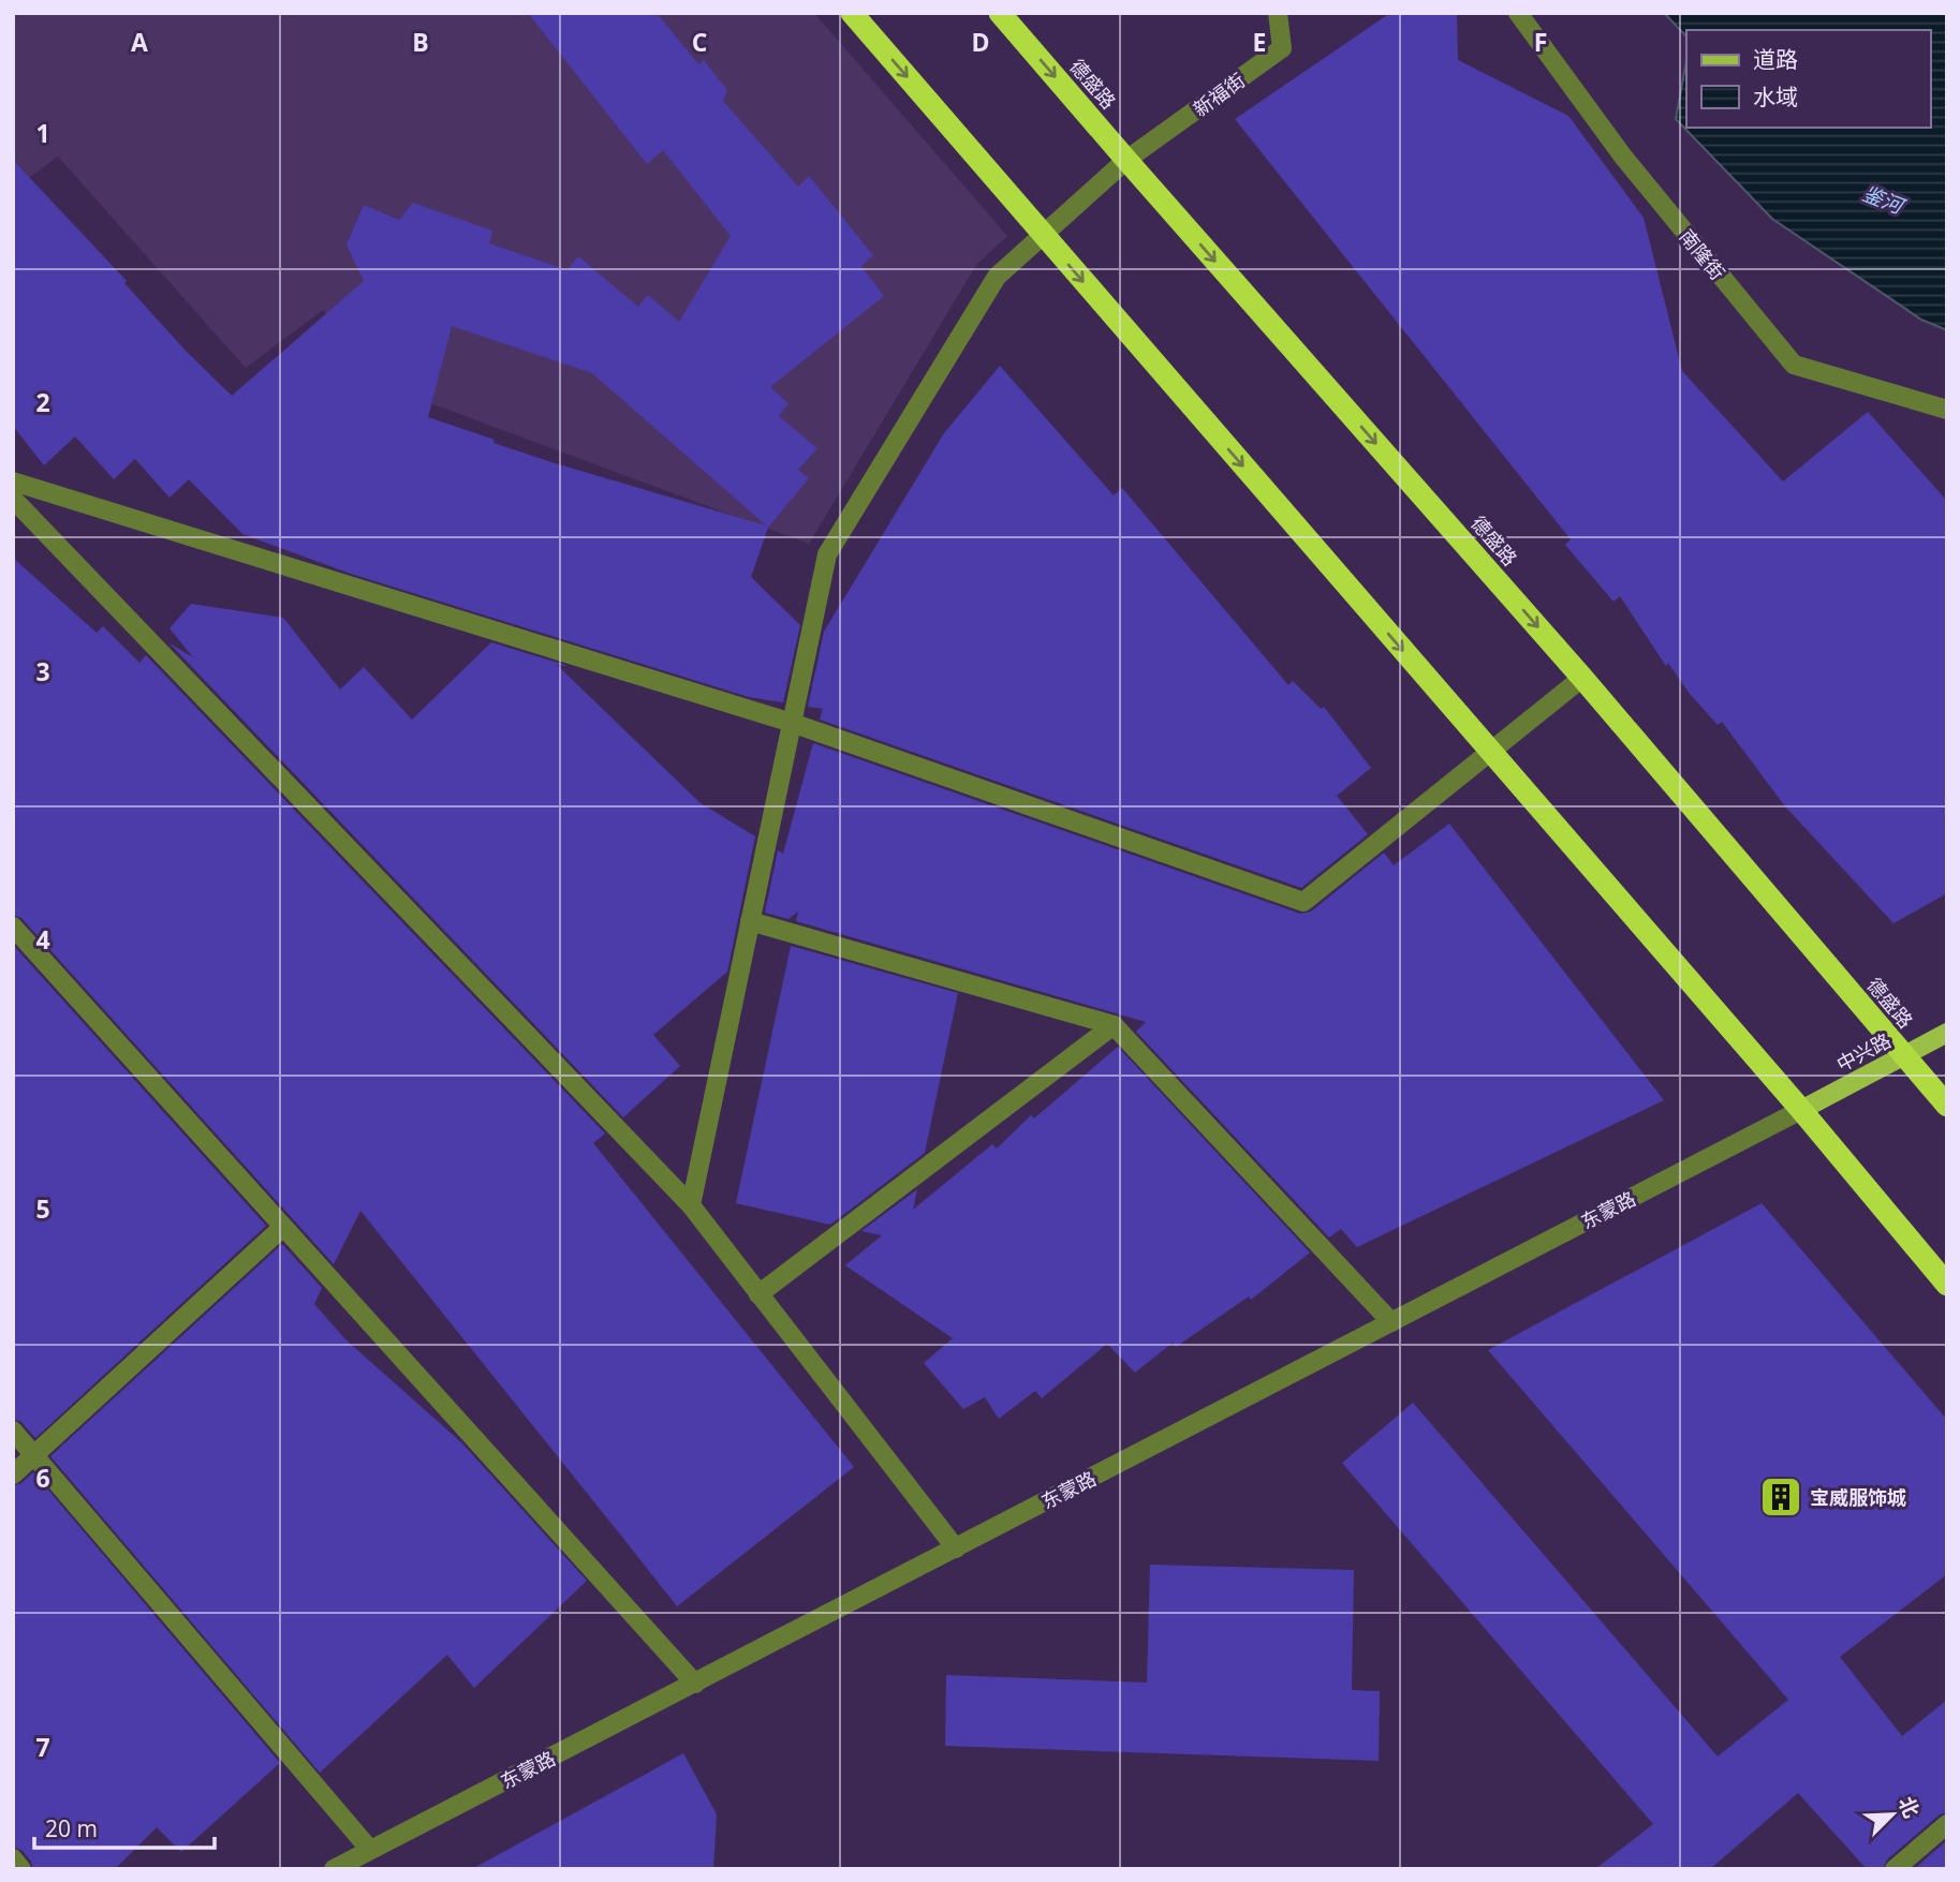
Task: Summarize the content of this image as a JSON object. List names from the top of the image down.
{
  "streets": {
    "highway": ["德盛路"],
    "main road": ["中兴路"],
    "street": ["新福街", "南隆街", "东蒙路"]
  },
  "crossings": [
    ["德盛路", "新福街"],
    ["德盛路", "中兴路"],
    ["中兴路", "东蒙路"]
  ],
  "water": ["鉴河"],
  "places": {
    "building": ["宝威服饰城"]
  },
  "legend": ["道路", "水域"],
  "scale_bar": "20 m",
  "north": "top right",
  "grid": {
    "columns": [
      "A",
      "B",
      "C",
      "D",
      "E",
      "F"
    ],
    "rows": [
      "1",
      "2",
      "3",
      "4",
      "5",
      "6",
      "7"
    ]
  }
}
